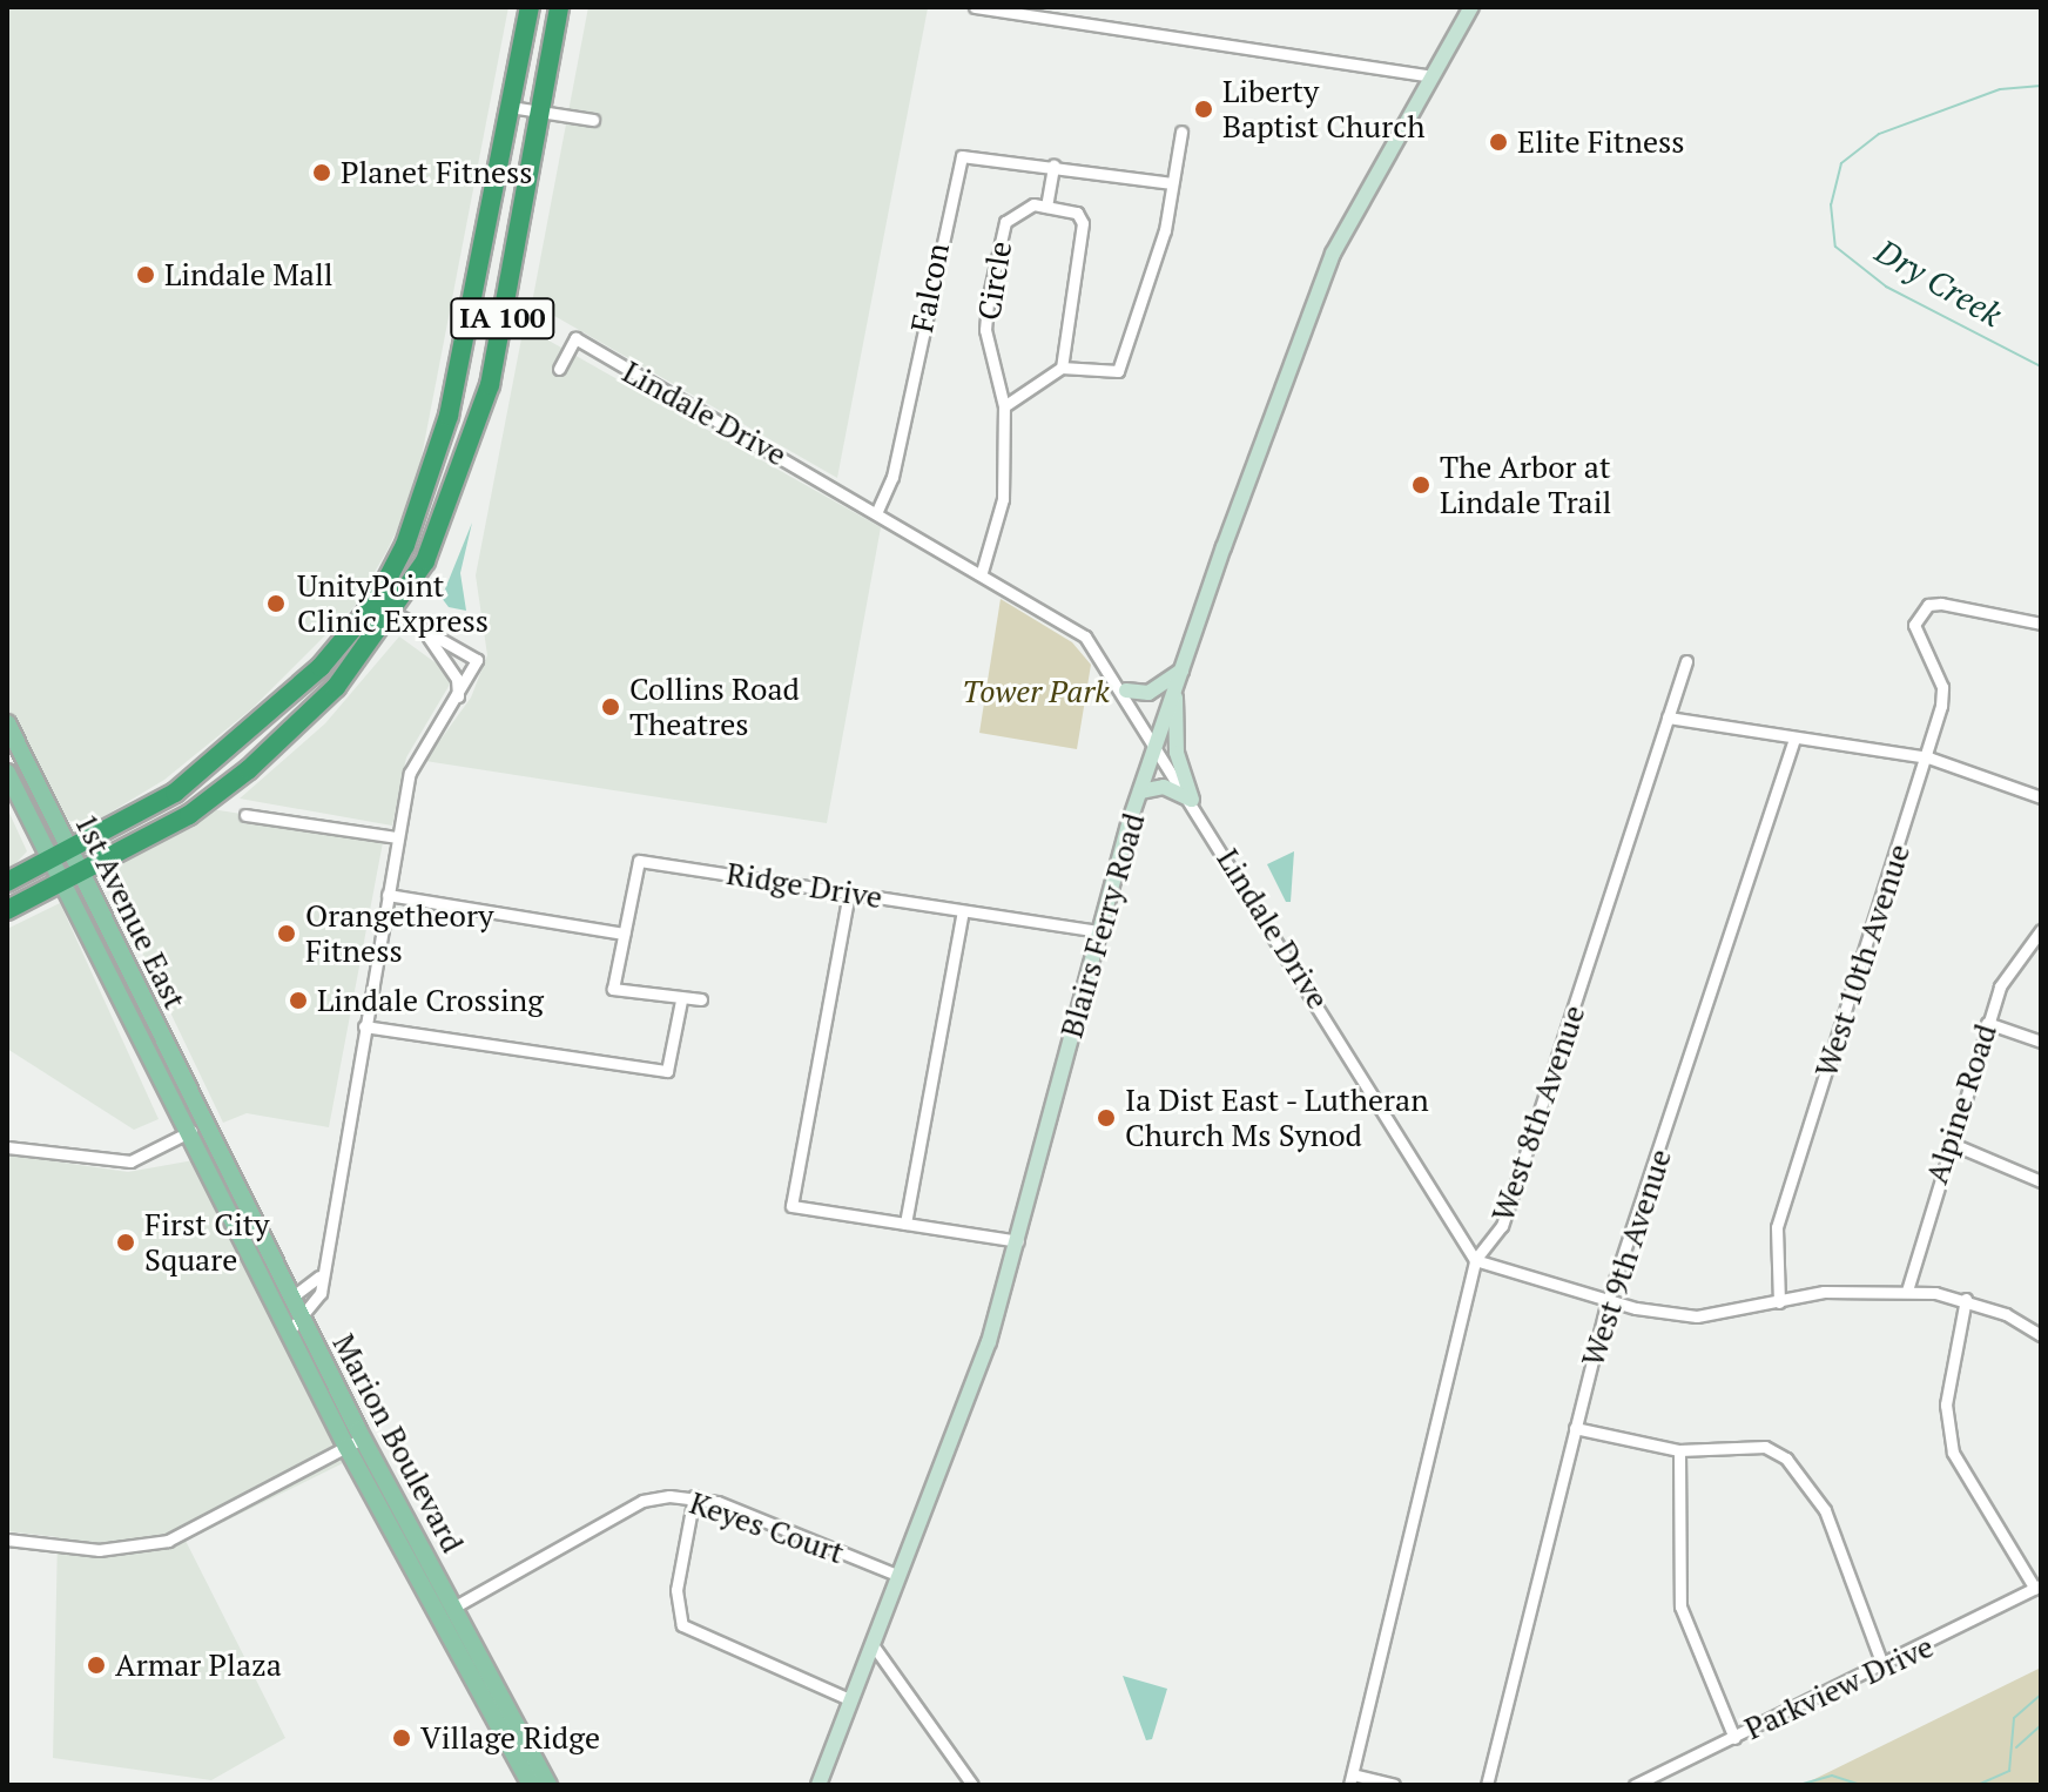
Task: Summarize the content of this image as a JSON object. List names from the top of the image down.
{
  "streets": {
    "highway": ["IA 100"],
    "main road": ["1st Avenue East", "Blairs Ferry Road", "Marion Boulevard"],
    "street": [
      "Circle",
      "Falcon",
      "Lindale Drive",
      "Ridge Drive",
      "West 10th Avenue",
      "Alpine Road",
      "West 8th Avenue",
      "West 9th Avenue",
      "Keyes Court",
      "Parkview Drive"
    ]
  },
  "crossings": [
    ["Falcon", "Lindale Drive"],
    ["IA 100", "1st Avenue East"],
    ["Lindale Drive", "Blairs Ferry Road"],
    ["Lindale Drive", "West 8th Avenue"],
    ["Ridge Drive", "Blairs Ferry Road"],
    ["1st Avenue East", "Marion Boulevard"],
    ["Blairs Ferry Road", "Keyes Court"],
    ["Marion Boulevard", "Keyes Court"]
  ],
  "water": ["Dry Creek"],
  "parks": ["Tower Park"],
  "places": [
    "Liberty Baptist Church",
    "Elite Fitness",
    "Planet Fitness",
    "Lindale Mall",
    "The Arbor at Lindale Trail",
    "UnityPoint Clinic Express",
    "Collins Road Theatres",
    "Orangetheory Fitness",
    "Lindale Crossing",
    "Ia Dist East - Lutheran Church Ms Synod",
    "First City Square",
    "Armar Plaza",
    "Village Ridge"
  ]
}
